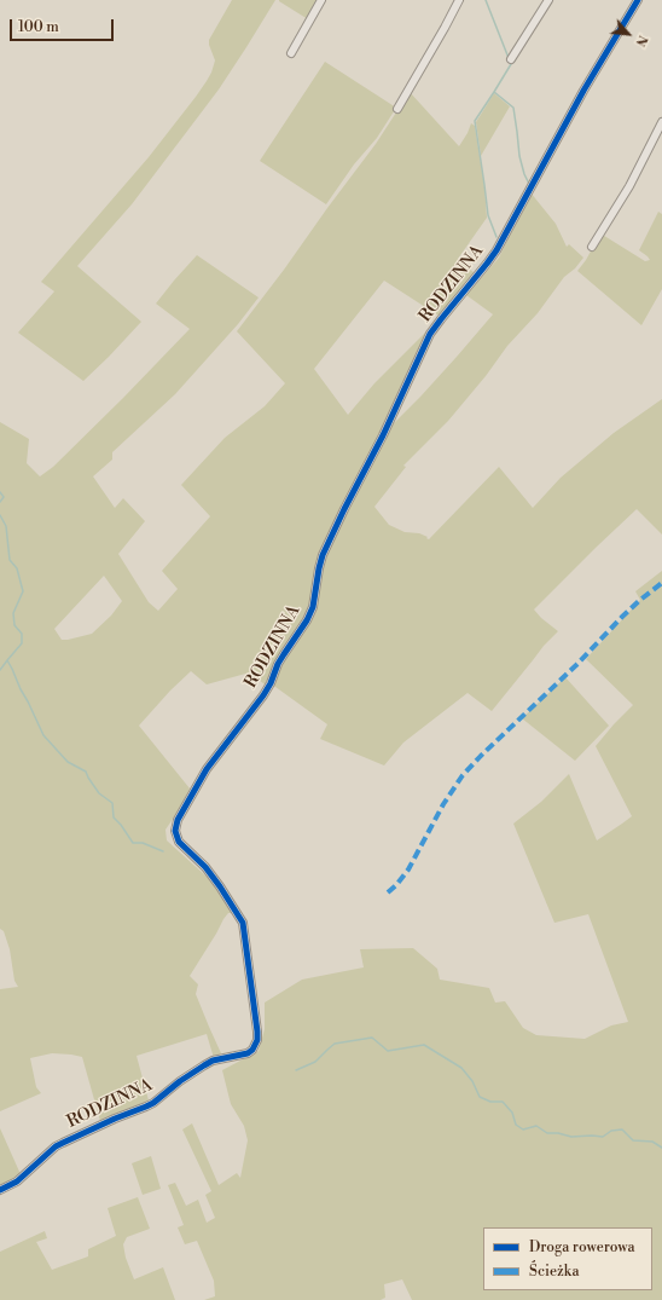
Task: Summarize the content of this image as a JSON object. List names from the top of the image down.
{
  "streets": {
    "street": ["RODZINNA"]
  },
  "legend": ["Droga rowerowa", "Ścieżka"],
  "scale_bar": "100 m",
  "north": "bottom right"
}
